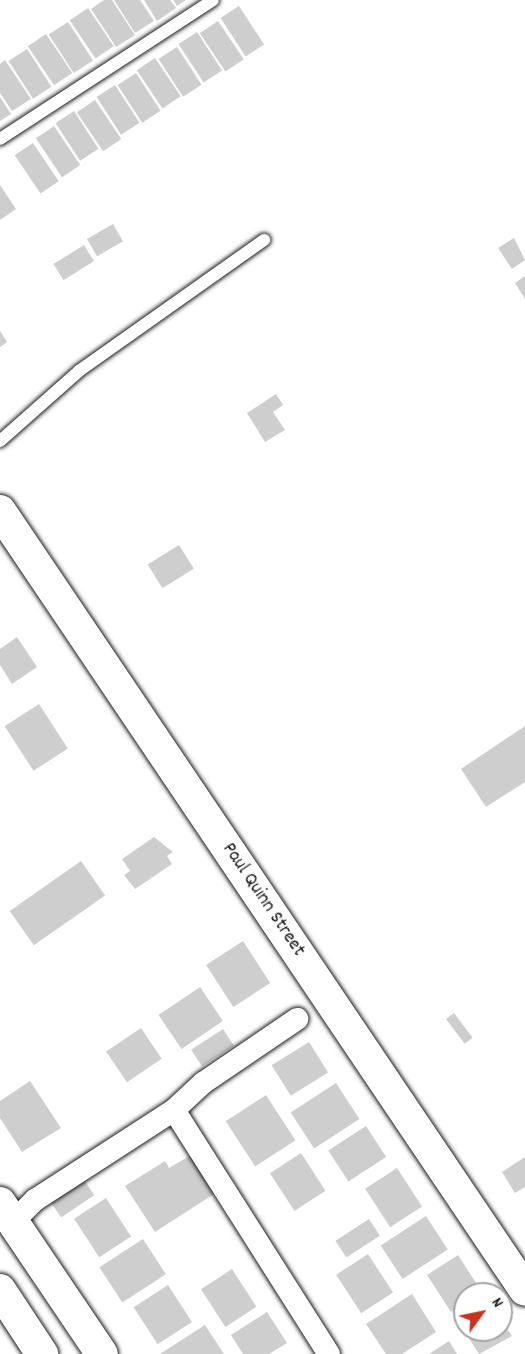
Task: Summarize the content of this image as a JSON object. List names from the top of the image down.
{
  "streets": {
    "street": ["Paul Quinn Street"]
  },
  "north": "top right"
}
